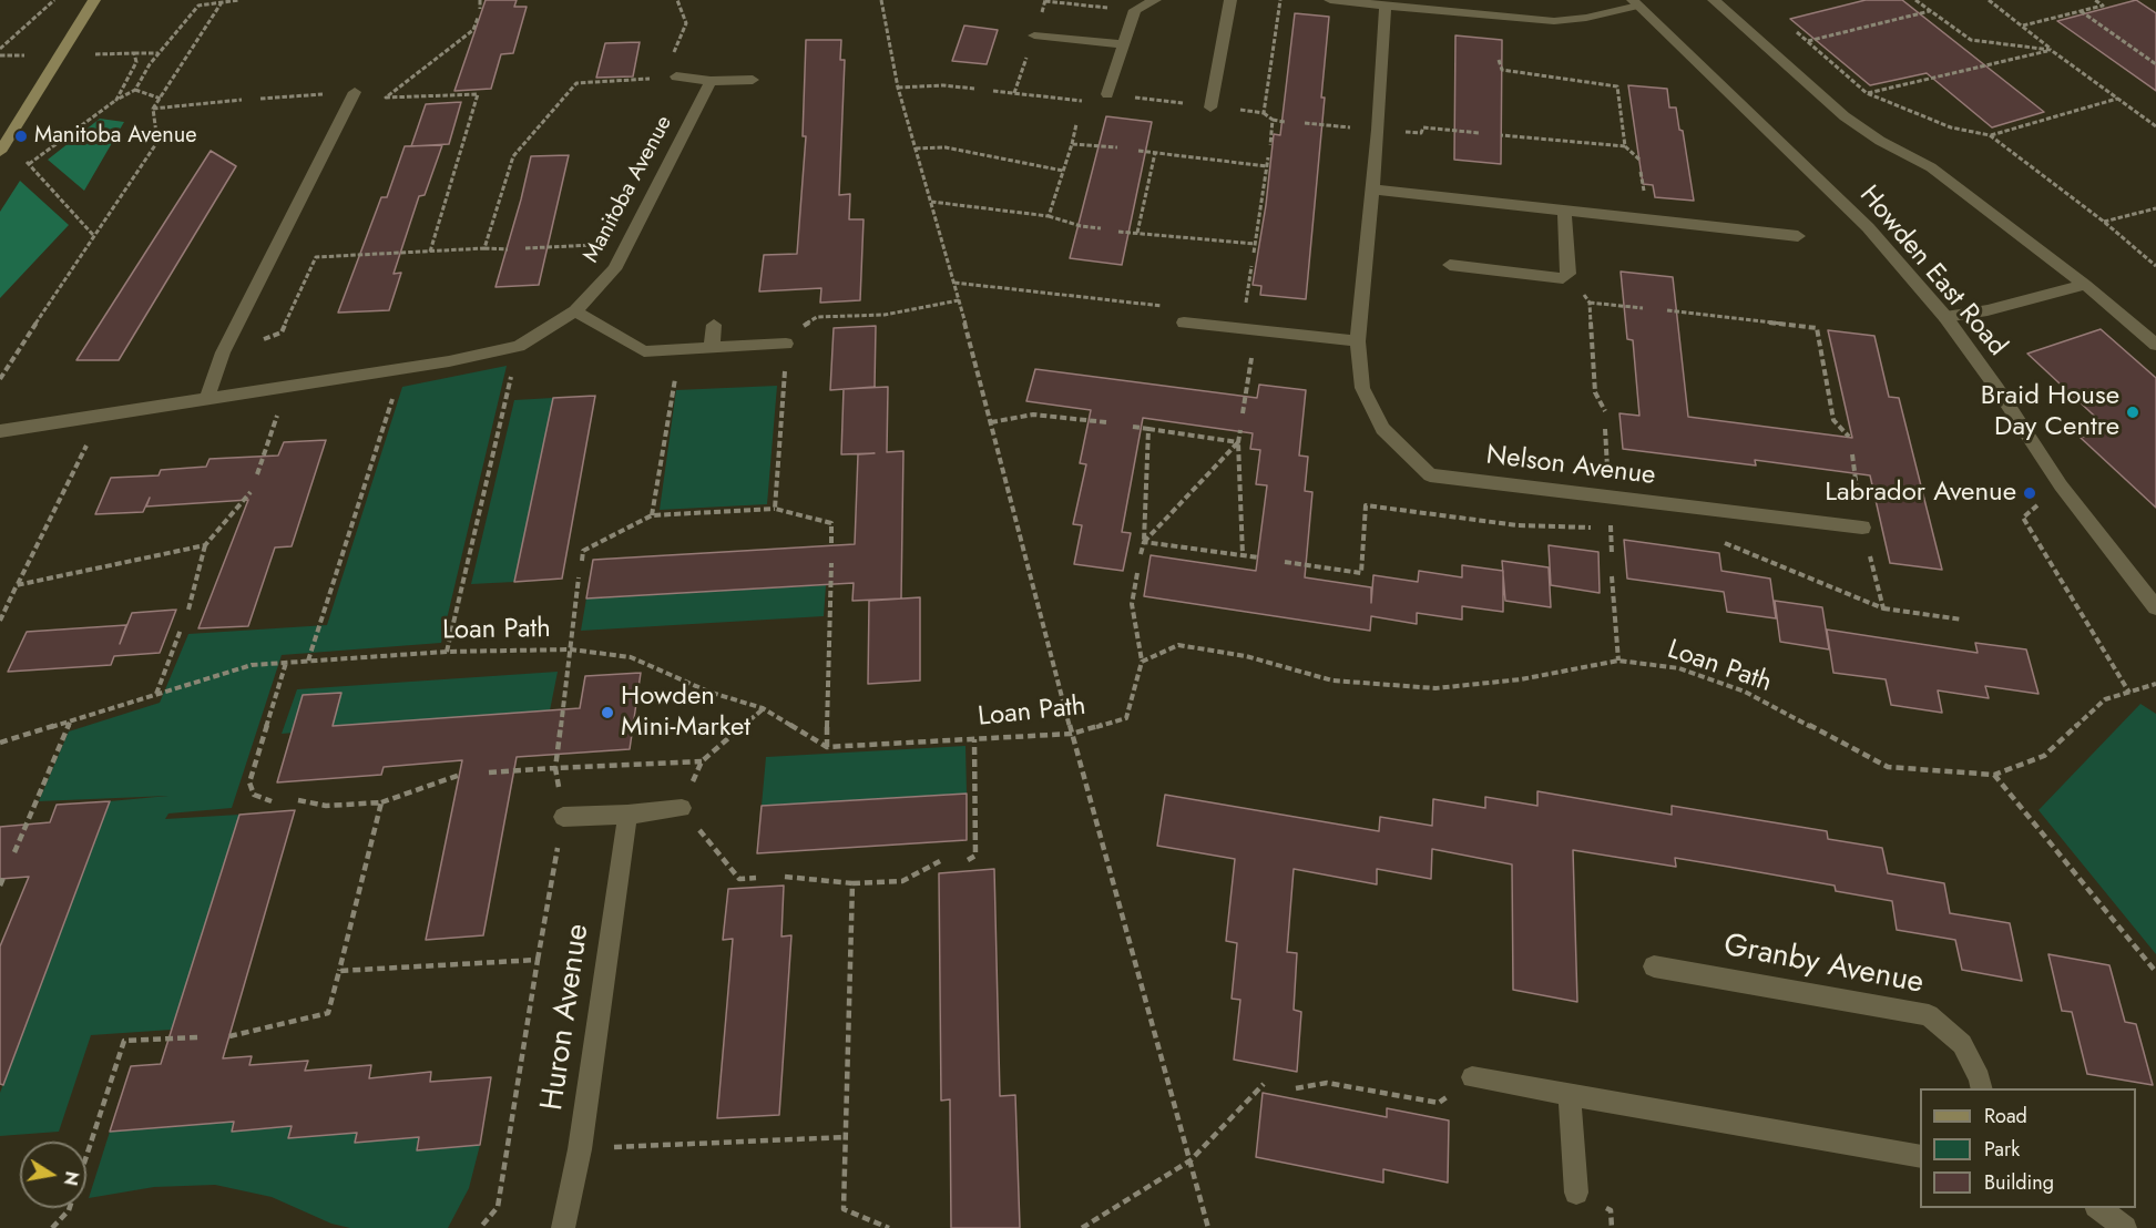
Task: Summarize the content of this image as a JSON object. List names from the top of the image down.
{
  "streets": {
    "street": [
      "Manitoba Avenue",
      "Howden East Road",
      "Nelson Avenue",
      "Granby Avenue",
      "Huron Avenue"
    ],
    "path": ["Loan Path"]
  },
  "places": [
    "Manitoba Avenue",
    "Braid House Day Centre",
    "Labrador Avenue",
    "Howden Mini-Market"
  ],
  "legend": ["Road", "Park", "Building"],
  "north": "right"
}
